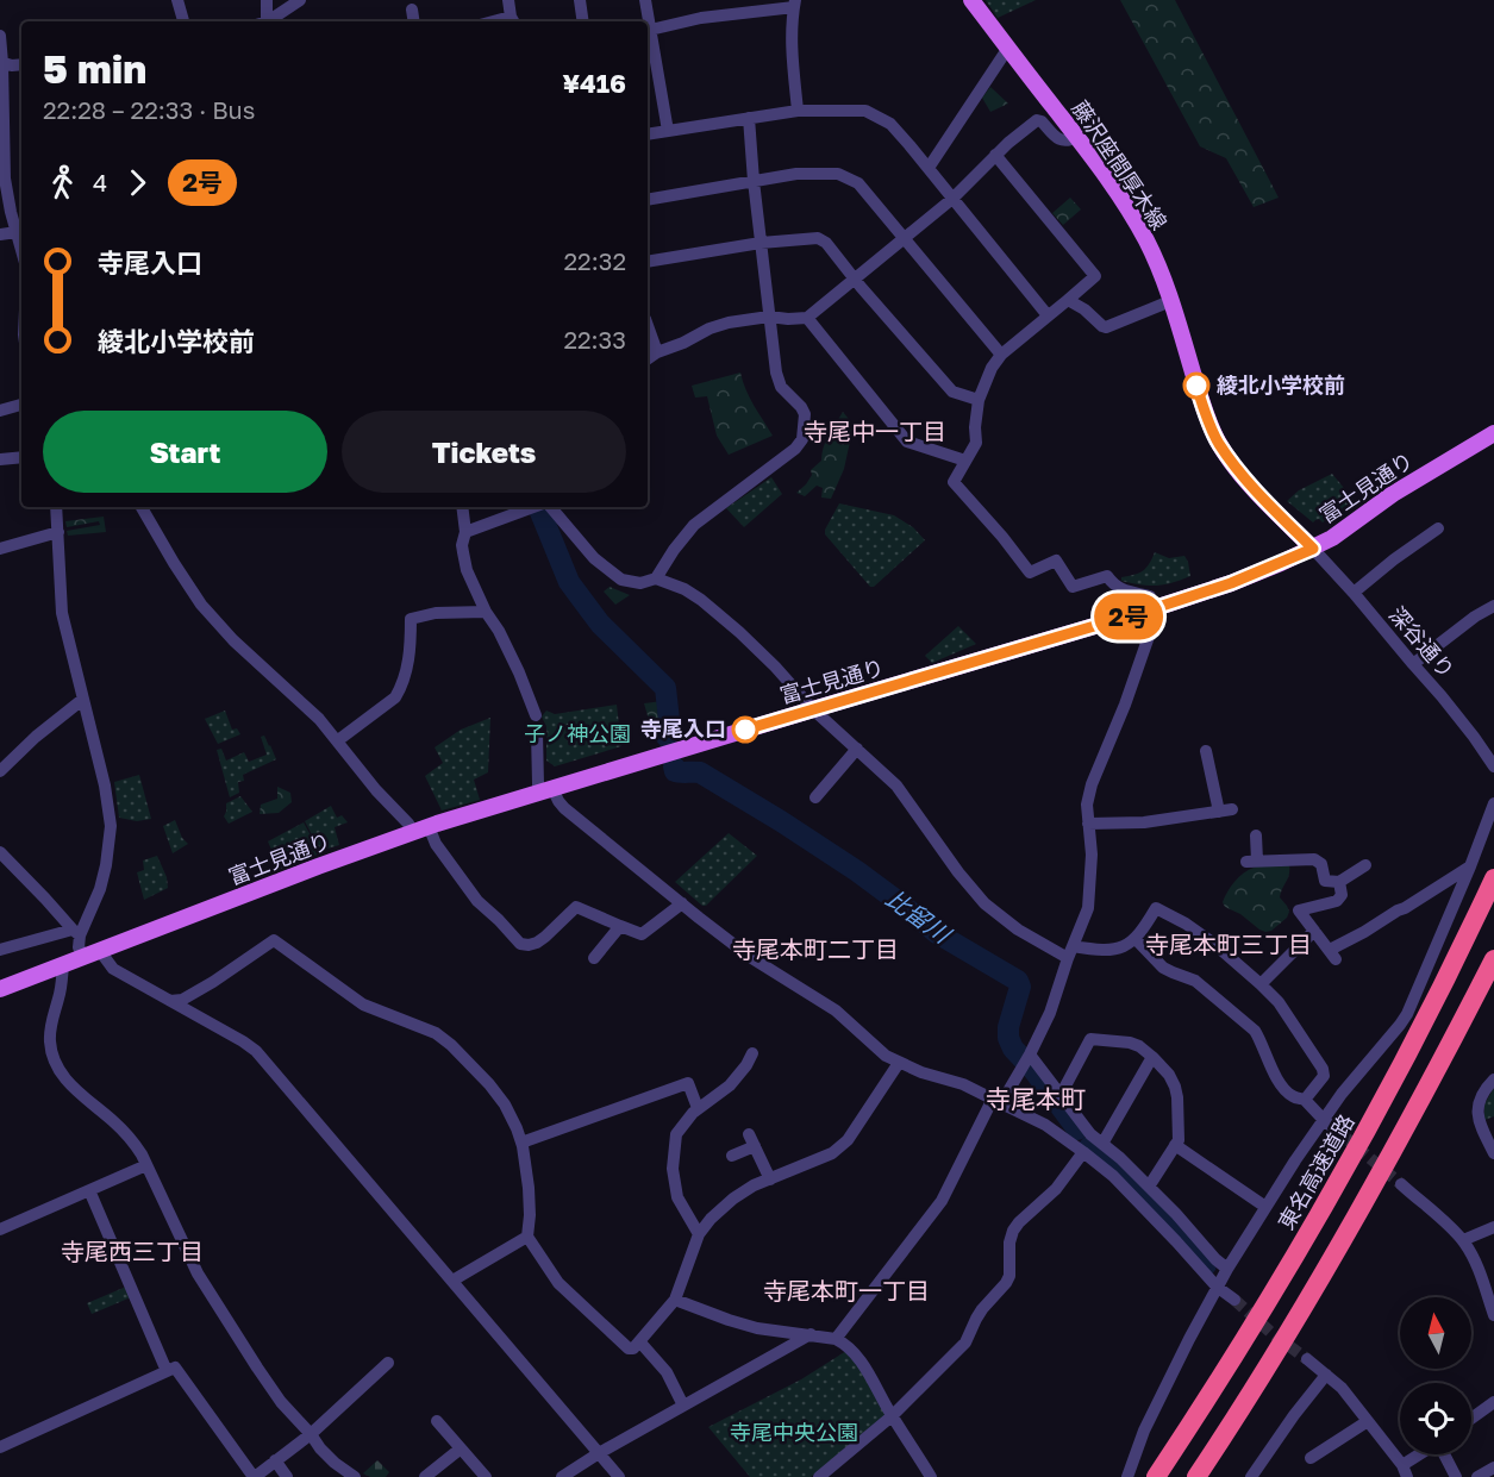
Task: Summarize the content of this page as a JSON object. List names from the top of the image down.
{
  "streets": {
    "highway": ["東名高速道路"],
    "main road": ["藤沢座間厚木線", "富士見通り"],
    "street": ["深谷通り"]
  },
  "crossings": [
    ["藤沢座間厚木線", "富士見通り"],
    ["藤沢座間厚木線", "深谷通り"],
    ["富士見通り", "深谷通り"]
  ],
  "districts": [
    "寺尾中一丁目",
    "寺尾本町三丁目",
    "寺尾本町二丁目",
    "寺尾本町",
    "寺尾西三丁目",
    "寺尾本町一丁目"
  ],
  "water": ["比留川"],
  "parks": ["子ノ神公園", "寺尾中央公園"],
  "places": ["綾北小学校前", "寺尾入口"],
  "lines": ["bus line 2号"],
  "north": "top",
  "page": {
    "on_map": "2号",
    "heading": ["5 min", "22:28 – 22:33 · Bus", "¥416"],
    "legs": ["4", "2号"],
    "list": [
      {
        "name": "寺尾入口",
        "value": "22:32"
      },
      {
        "name": "綾北小学校前",
        "value": "22:33"
      }
    ],
    "buttons": ["Start", "Tickets"]
  }
}
